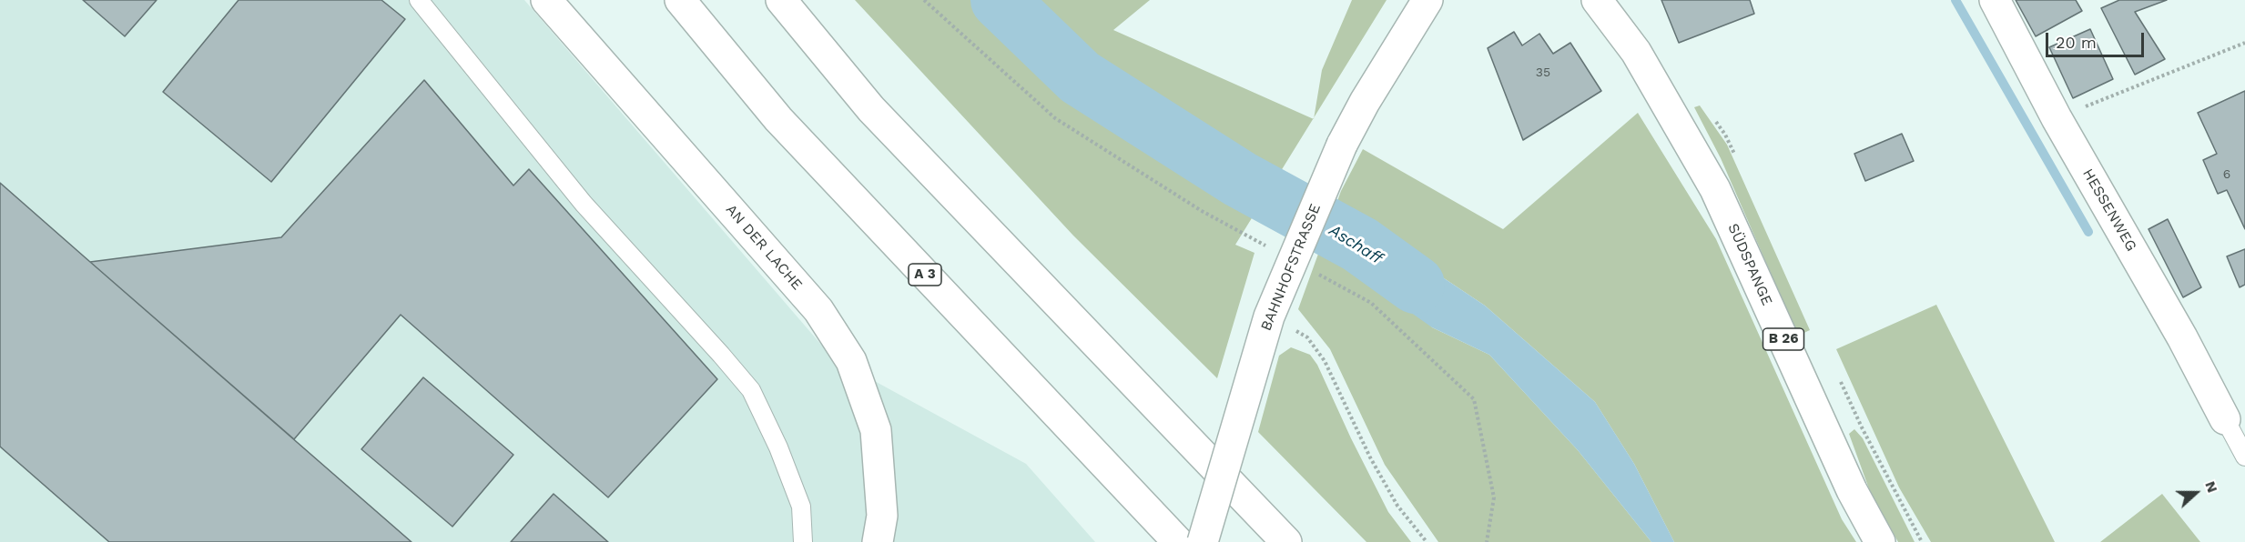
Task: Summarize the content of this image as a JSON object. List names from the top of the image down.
{
  "streets": {
    "main road": [
      "HESSENWEG",
      "AN DER LACHE",
      "SÜDSPANGE",
      "BAHNHOFSTRASSE",
      "A 3",
      "B 26"
    ]
  },
  "water": ["Aschaff"],
  "house_numbers": ["35", "6"],
  "scale_bar": "20 m",
  "north": "right"
}
